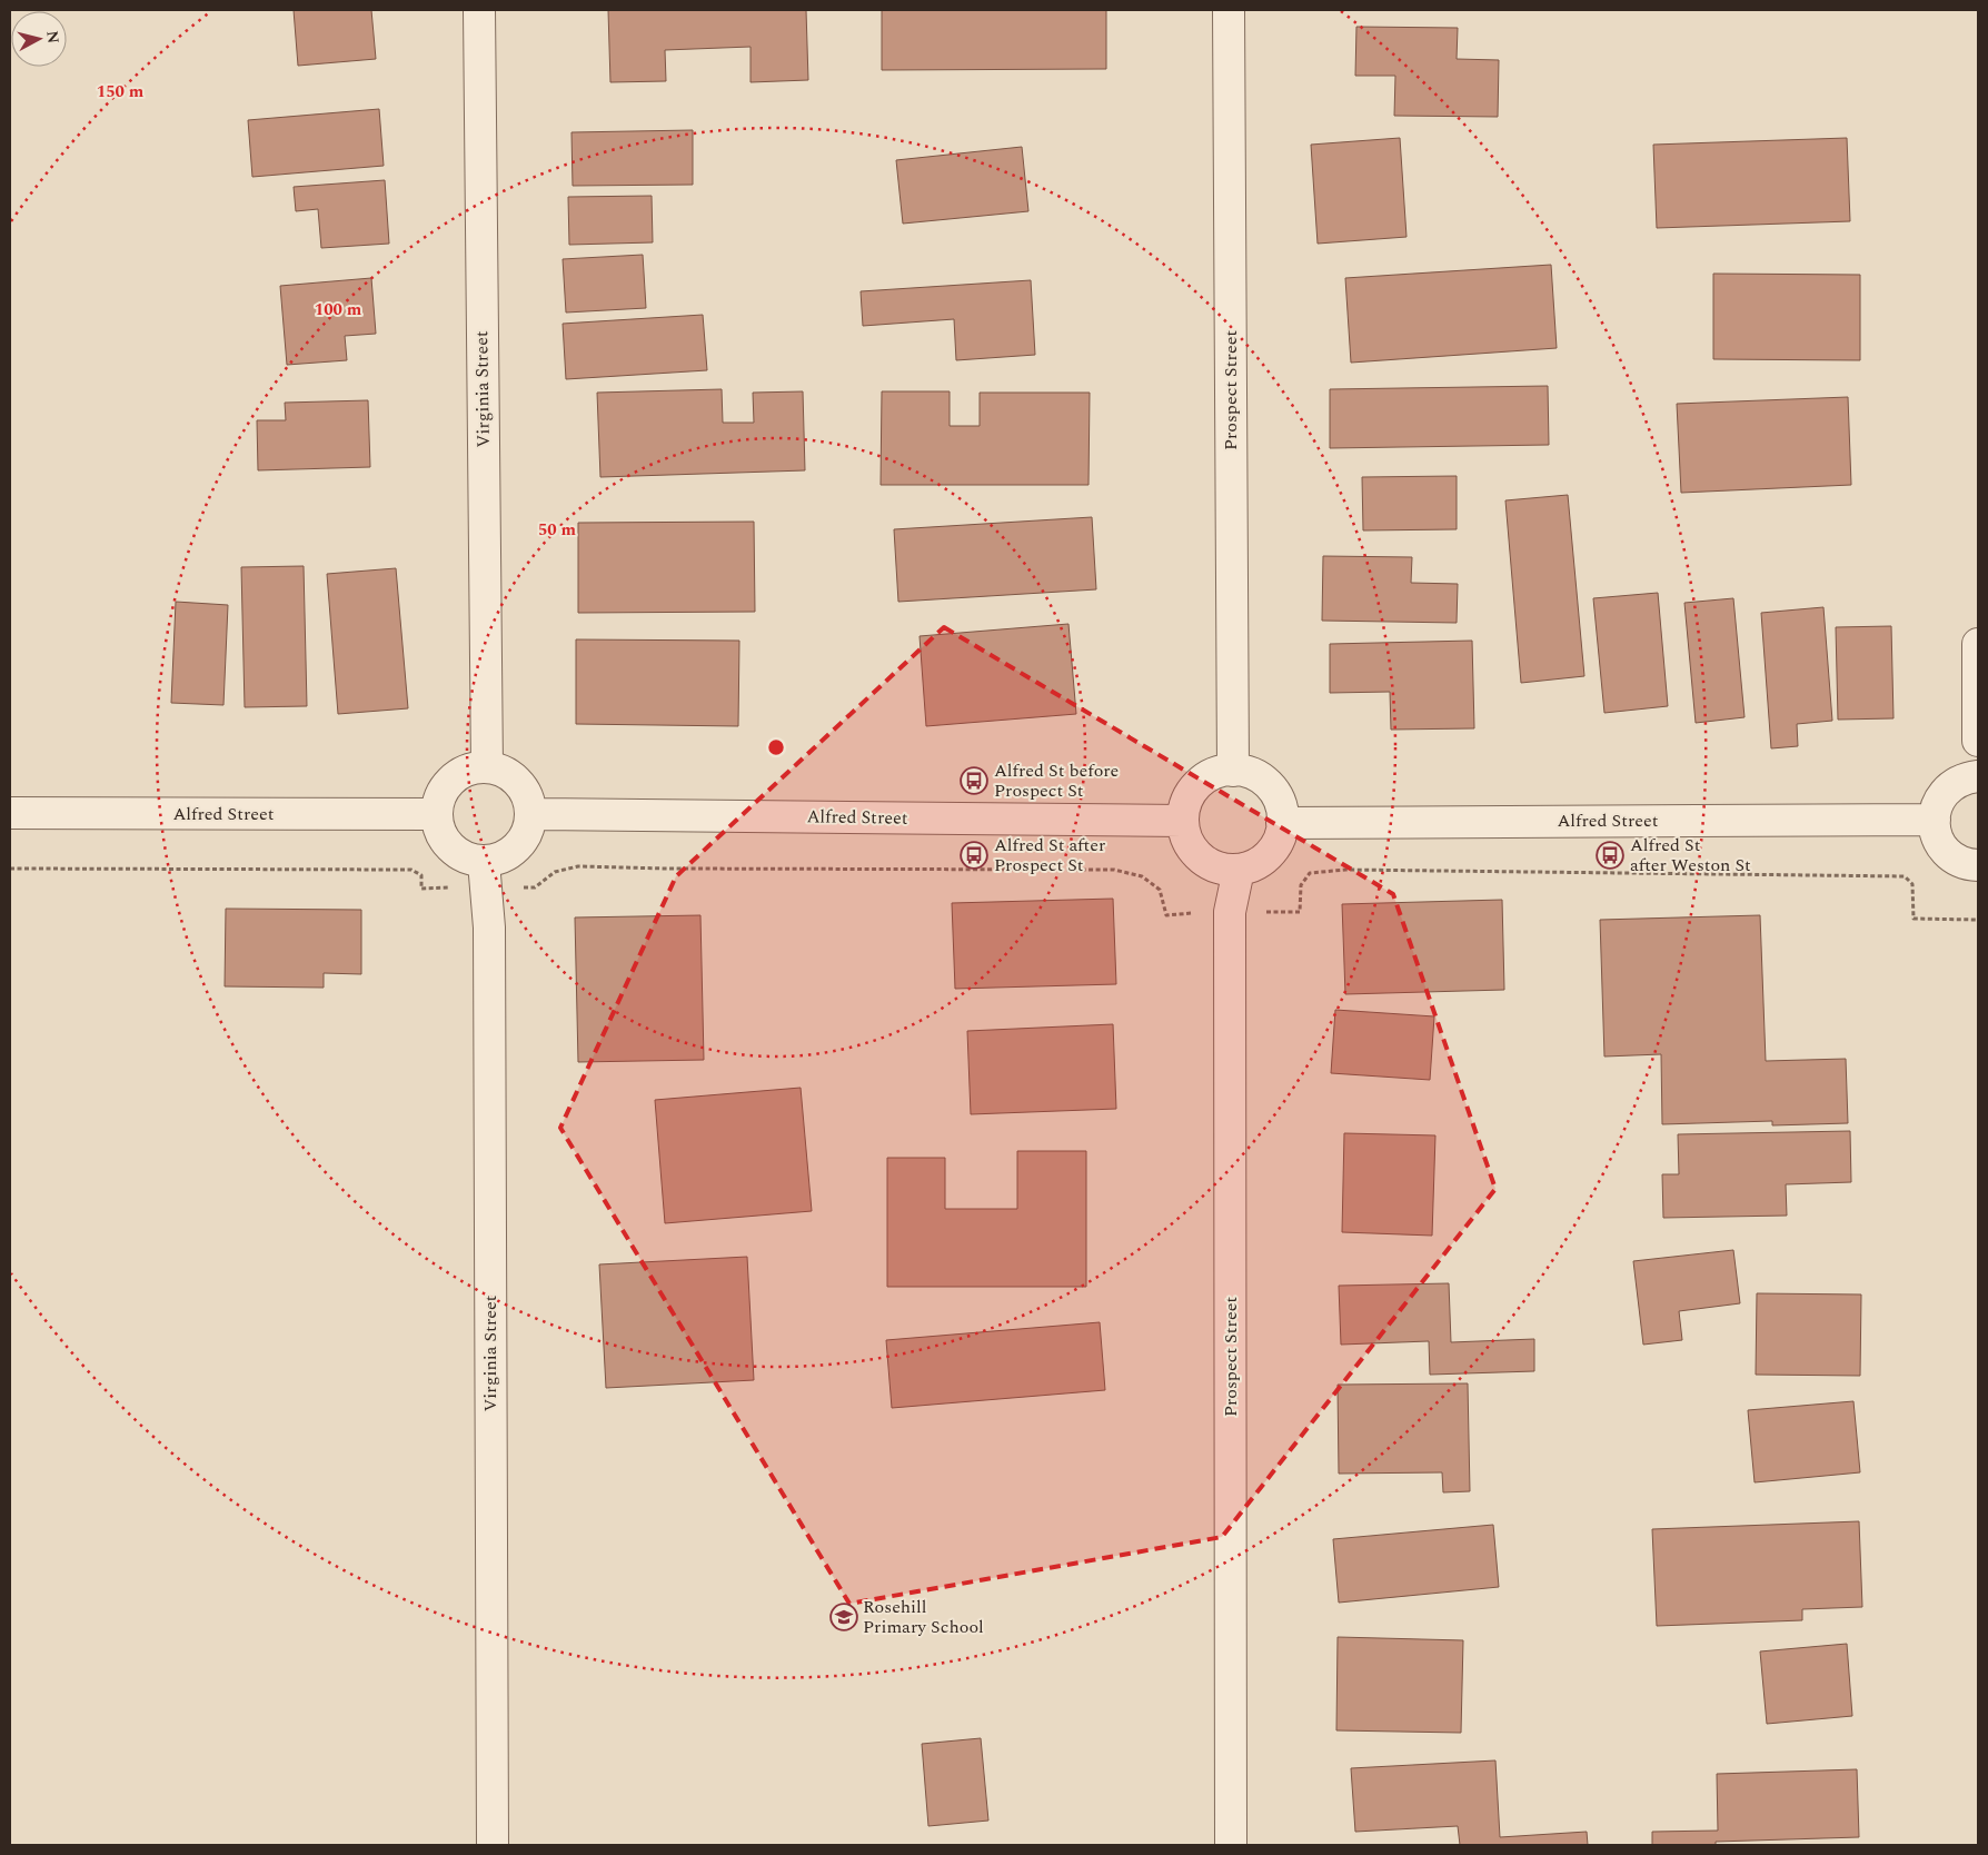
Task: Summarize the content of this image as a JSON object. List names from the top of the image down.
{
  "streets": {
    "street": ["Virginia Street", "Prospect Street", "Alfred Street"]
  },
  "crossings": [
    ["Virginia Street", "Alfred Street"],
    ["Prospect Street", "Alfred Street"]
  ],
  "places": {
    "bus stop": ["Alfred St before Prospect St", "Alfred St after Prospect St", "Alfred St after Weston St"],
    "school or university": ["Rosehill Primary School"]
  },
  "north": "right",
  "rings": ["150 m", "100 m", "50 m"]
}
